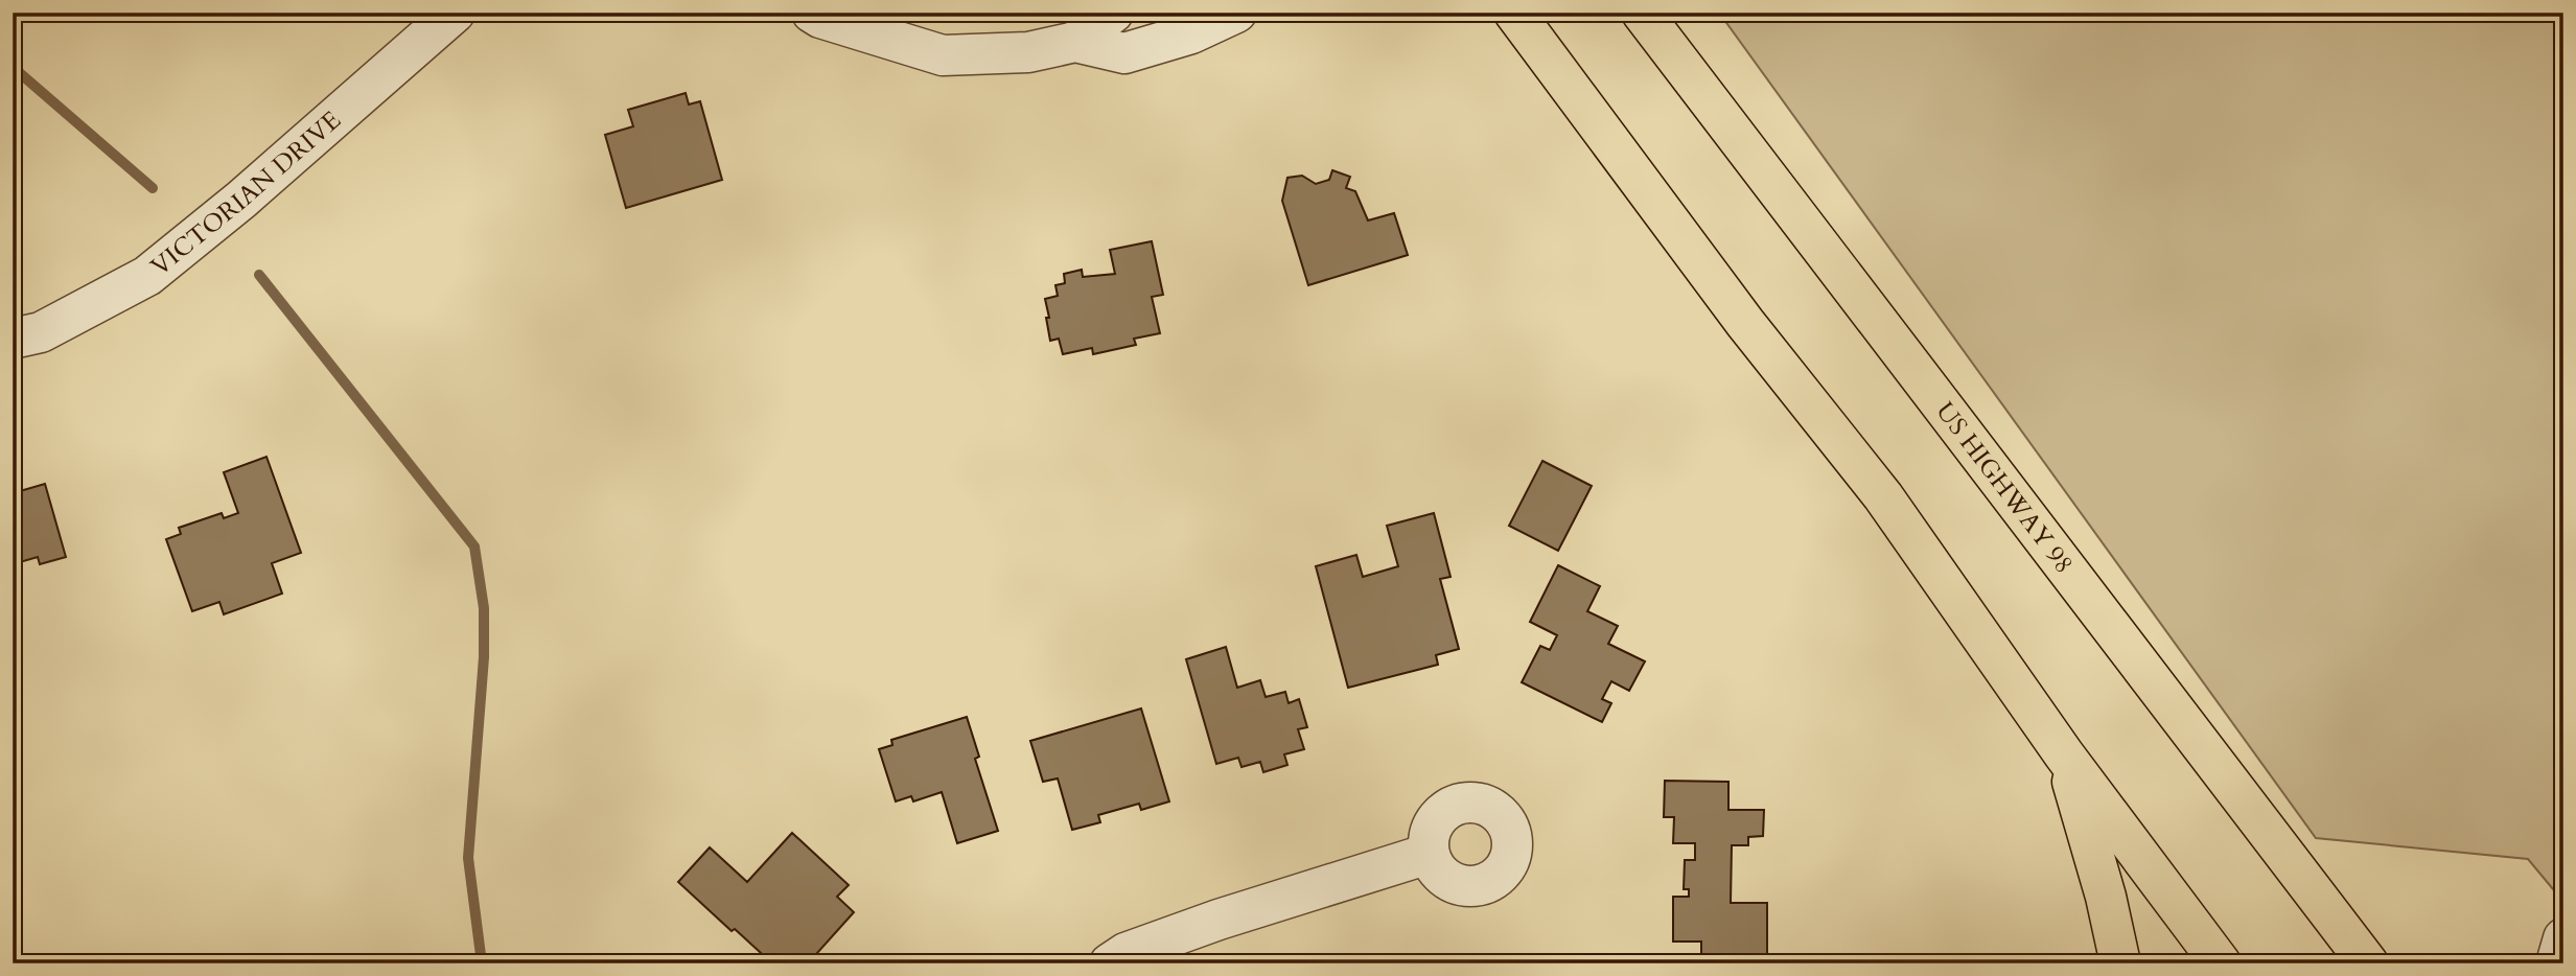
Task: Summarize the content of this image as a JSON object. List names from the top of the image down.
{
  "streets": {
    "main road": ["US HIGHWAY 98"],
    "street": ["VICTORIAN DRIVE"]
  }
}
